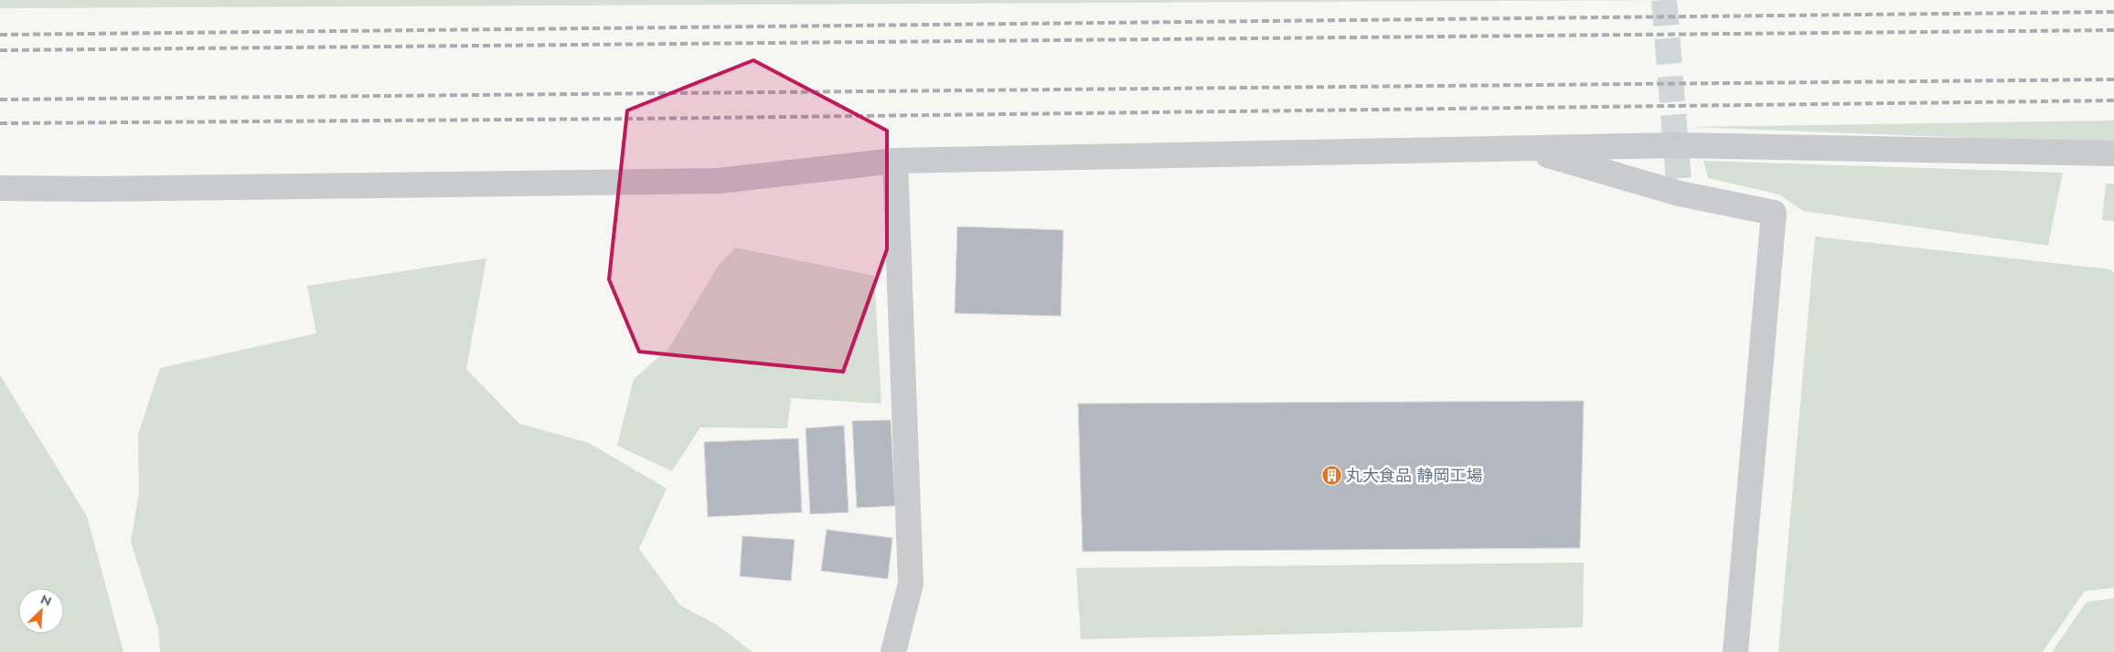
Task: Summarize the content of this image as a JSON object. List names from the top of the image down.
{
  "places": {
    "building": ["丸大食品 静岡工場"]
  },
  "north": "top right"
}
